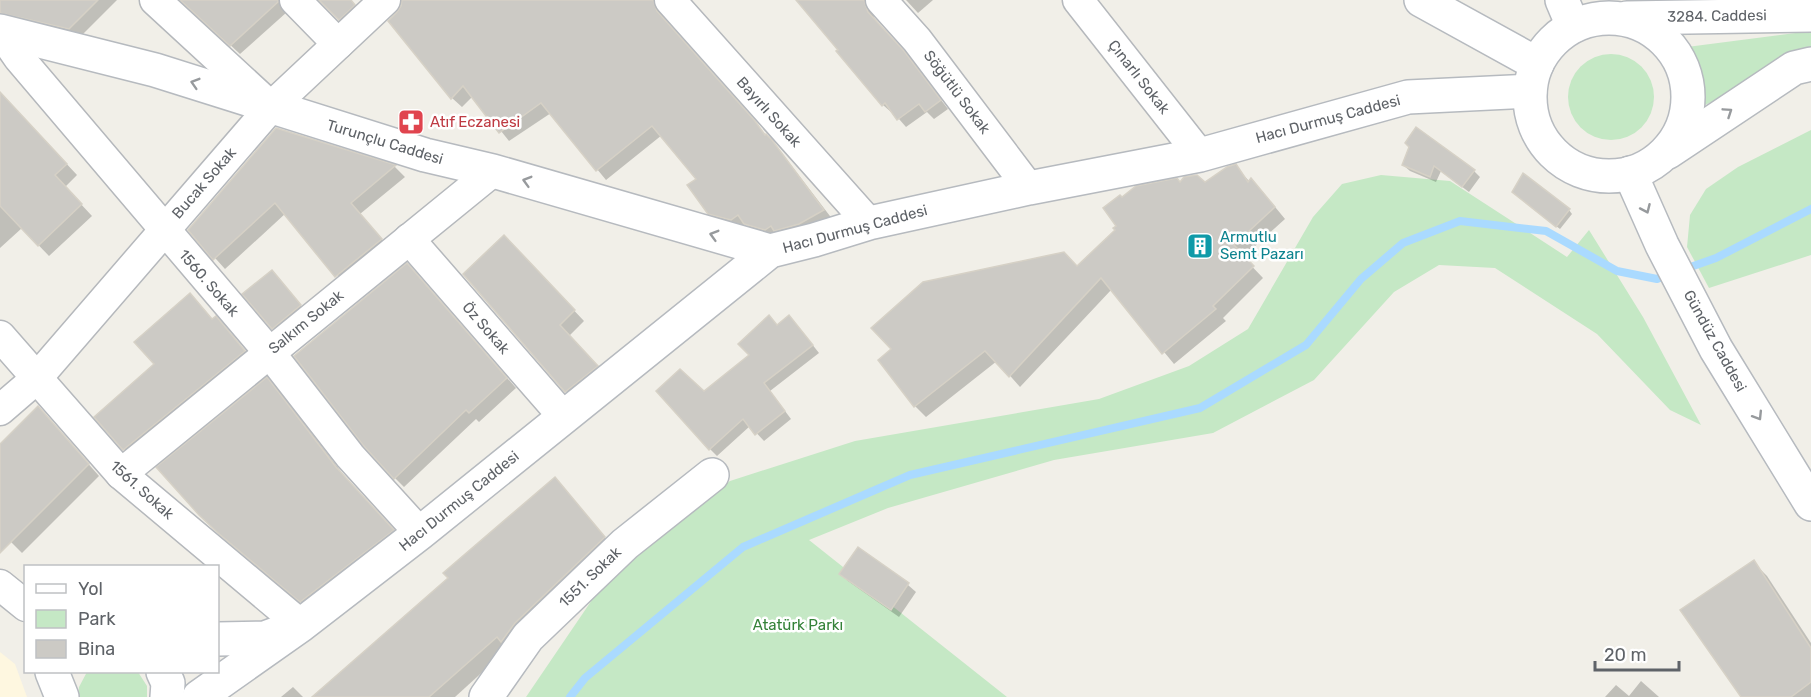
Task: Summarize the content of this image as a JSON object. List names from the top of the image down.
{
  "streets": {
    "main road": [
      "3284. Caddesi",
      "Hacı Durmuş Caddesi",
      "Turunçlu Caddesi",
      "Gündüz Caddesi",
      "1551. Sokak"
    ],
    "street": [
      "Çınarlı Sokak",
      "Söğütlü Sokak",
      "Bayırlı Sokak",
      "Bucak Sokak",
      "1560. Sokak",
      "Salkım Sokak",
      "Öz Sokak",
      "1561. Sokak"
    ]
  },
  "crossings": [
    ["3284. Caddesi", "Hacı Durmuş Caddesi"],
    ["3284. Caddesi", "Gündüz Caddesi"],
    ["Çınarlı Sokak", "Hacı Durmuş Caddesi"],
    ["Söğütlü Sokak", "Hacı Durmuş Caddesi"],
    ["Bayırlı Sokak", "Hacı Durmuş Caddesi"],
    ["Hacı Durmuş Caddesi", "Turunçlu Caddesi"],
    ["Hacı Durmuş Caddesi", "1560. Sokak"],
    ["Hacı Durmuş Caddesi", "Öz Sokak"],
    ["Hacı Durmuş Caddesi", "Gündüz Caddesi"],
    ["Hacı Durmuş Caddesi", "1561. Sokak"],
    ["Turunçlu Caddesi", "Bucak Sokak"],
    ["Turunçlu Caddesi", "1560. Sokak"],
    ["Turunçlu Caddesi", "Salkım Sokak"],
    ["Bucak Sokak", "1560. Sokak"],
    ["Bucak Sokak", "1561. Sokak"],
    ["1560. Sokak", "Salkım Sokak"],
    ["Salkım Sokak", "Öz Sokak"],
    ["Salkım Sokak", "1561. Sokak"]
  ],
  "one_way": ["Turunçlu Caddesi", "Gündüz Caddesi"],
  "parks": ["Atatürk Parkı"],
  "places": {
    "pharmacy": ["Atıf Eczanesi"],
    "building": ["Armutlu Semt Pazarı"]
  },
  "legend": ["Yol", "Park", "Bina"],
  "scale_bar": "20 m"
}
